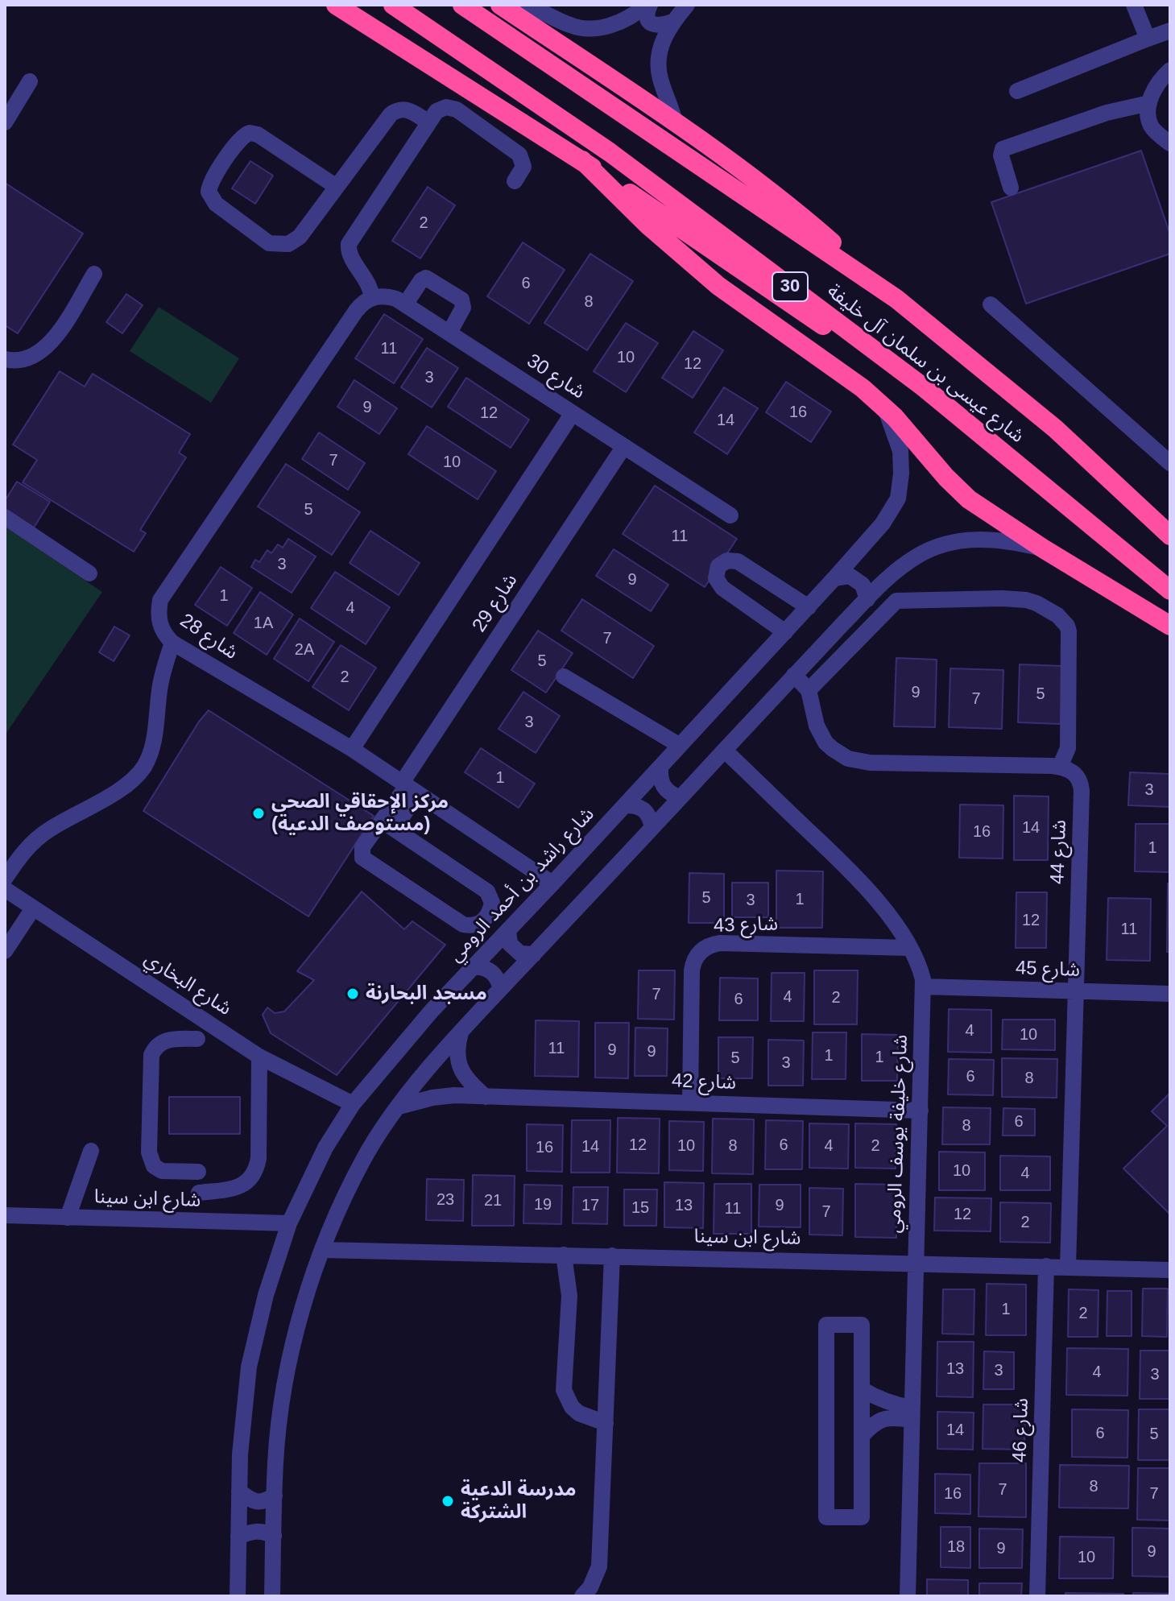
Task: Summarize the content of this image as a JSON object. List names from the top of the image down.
{
  "streets": {
    "highway": ["30", "شارع عيسى بن سلمان آل خليفة"],
    "street": [
      "شارع 30",
      "شارع 29",
      "شارع 28",
      "شارع 44",
      "شارع راشد بن أحمد الرومي",
      "شارع 43",
      "شارع 45",
      "شارع البخاري",
      "شارع 42",
      "شارع خليفة يوسف الرومي",
      "شارع ابن سينا",
      "شارع 46"
    ]
  },
  "crossings": [
    ["شارع 30", "شارع 29"],
    ["شارع 30", "شارع 28"],
    ["شارع 29", "شارع 28"],
    ["شارع 28", "شارع راشد بن أحمد الرومي"],
    ["شارع 44", "شارع 45"],
    ["شارع 44", "شارع ابن سينا"],
    ["شارع راشد بن أحمد الرومي", "شارع البخاري"],
    ["شارع راشد بن أحمد الرومي", "شارع ابن سينا"],
    ["شارع 43", "شارع 42"],
    ["شارع 43", "شارع خليفة يوسف الرومي"],
    ["شارع 45", "شارع خليفة يوسف الرومي"],
    ["شارع 42", "شارع خليفة يوسف الرومي"],
    ["شارع خليفة يوسف الرومي", "شارع ابن سينا"],
    ["شارع ابن سينا", "شارع 46"]
  ],
  "places": ["مركز الإحقاقي الصحي (مستوصف الدعية)", "مسجد البحارنة", "مدرسة الدعية الشتركة"],
  "house_numbers": [
    "2",
    "6",
    "8",
    "11",
    "10",
    "12",
    "3",
    "9",
    "16",
    "12",
    "14",
    "7",
    "10",
    "5",
    "11",
    "3",
    "9",
    "1",
    "4",
    "1A",
    "7",
    "2A",
    "5",
    "2",
    "9",
    "5",
    "7",
    "3",
    "1",
    "3",
    "14",
    "16",
    "1",
    "5",
    "1",
    "3",
    "12",
    "11",
    "7",
    "4",
    "2",
    "6",
    "4",
    "10",
    "11",
    "9",
    "9",
    "1",
    "1",
    "5",
    "3",
    "6",
    "8",
    "6",
    "8",
    "12",
    "6",
    "10",
    "8",
    "4",
    "2",
    "14",
    "16",
    "10",
    "4",
    "23",
    "21",
    "19",
    "17",
    "13",
    "9",
    "15",
    "11",
    "7",
    "12",
    "2",
    "1",
    "2",
    "13",
    "3",
    "4",
    "3",
    "14",
    "6",
    "5",
    "8",
    "7",
    "16",
    "7",
    "18",
    "9",
    "9",
    "10"
  ]
}
